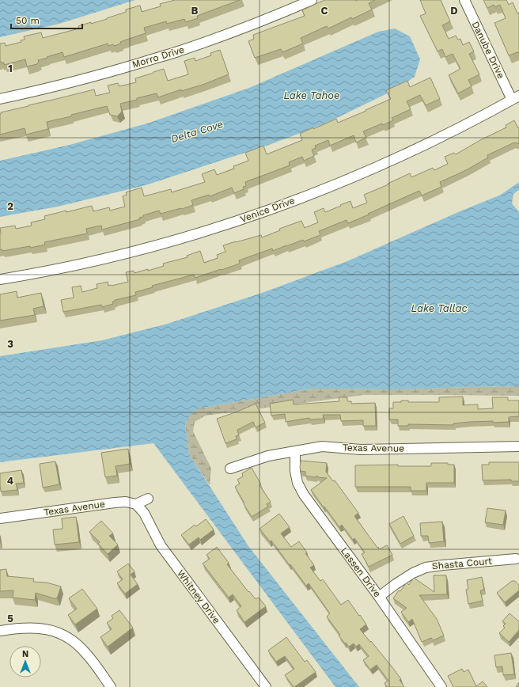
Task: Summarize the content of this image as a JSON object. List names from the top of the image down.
{
  "streets": {
    "street": [
      "Danube Drive",
      "Morro Drive",
      "Venice Drive",
      "Texas Avenue",
      "Shasta Court",
      "Lassen Drive",
      "Whitney Drive"
    ]
  },
  "crossings": [
    ["Danube Drive", "Venice Drive"],
    ["Texas Avenue", "Lassen Drive"],
    ["Texas Avenue", "Whitney Drive"],
    ["Shasta Court", "Lassen Drive"]
  ],
  "water": ["Lake Tahoe", "Delta Cove", "Lake Tallac"],
  "scale_bar": "50 m",
  "north": "top",
  "grid": {
    "columns": ["B", "C", "D"],
    "rows": [
      "1",
      "2",
      "3",
      "4",
      "5"
    ]
  }
}
